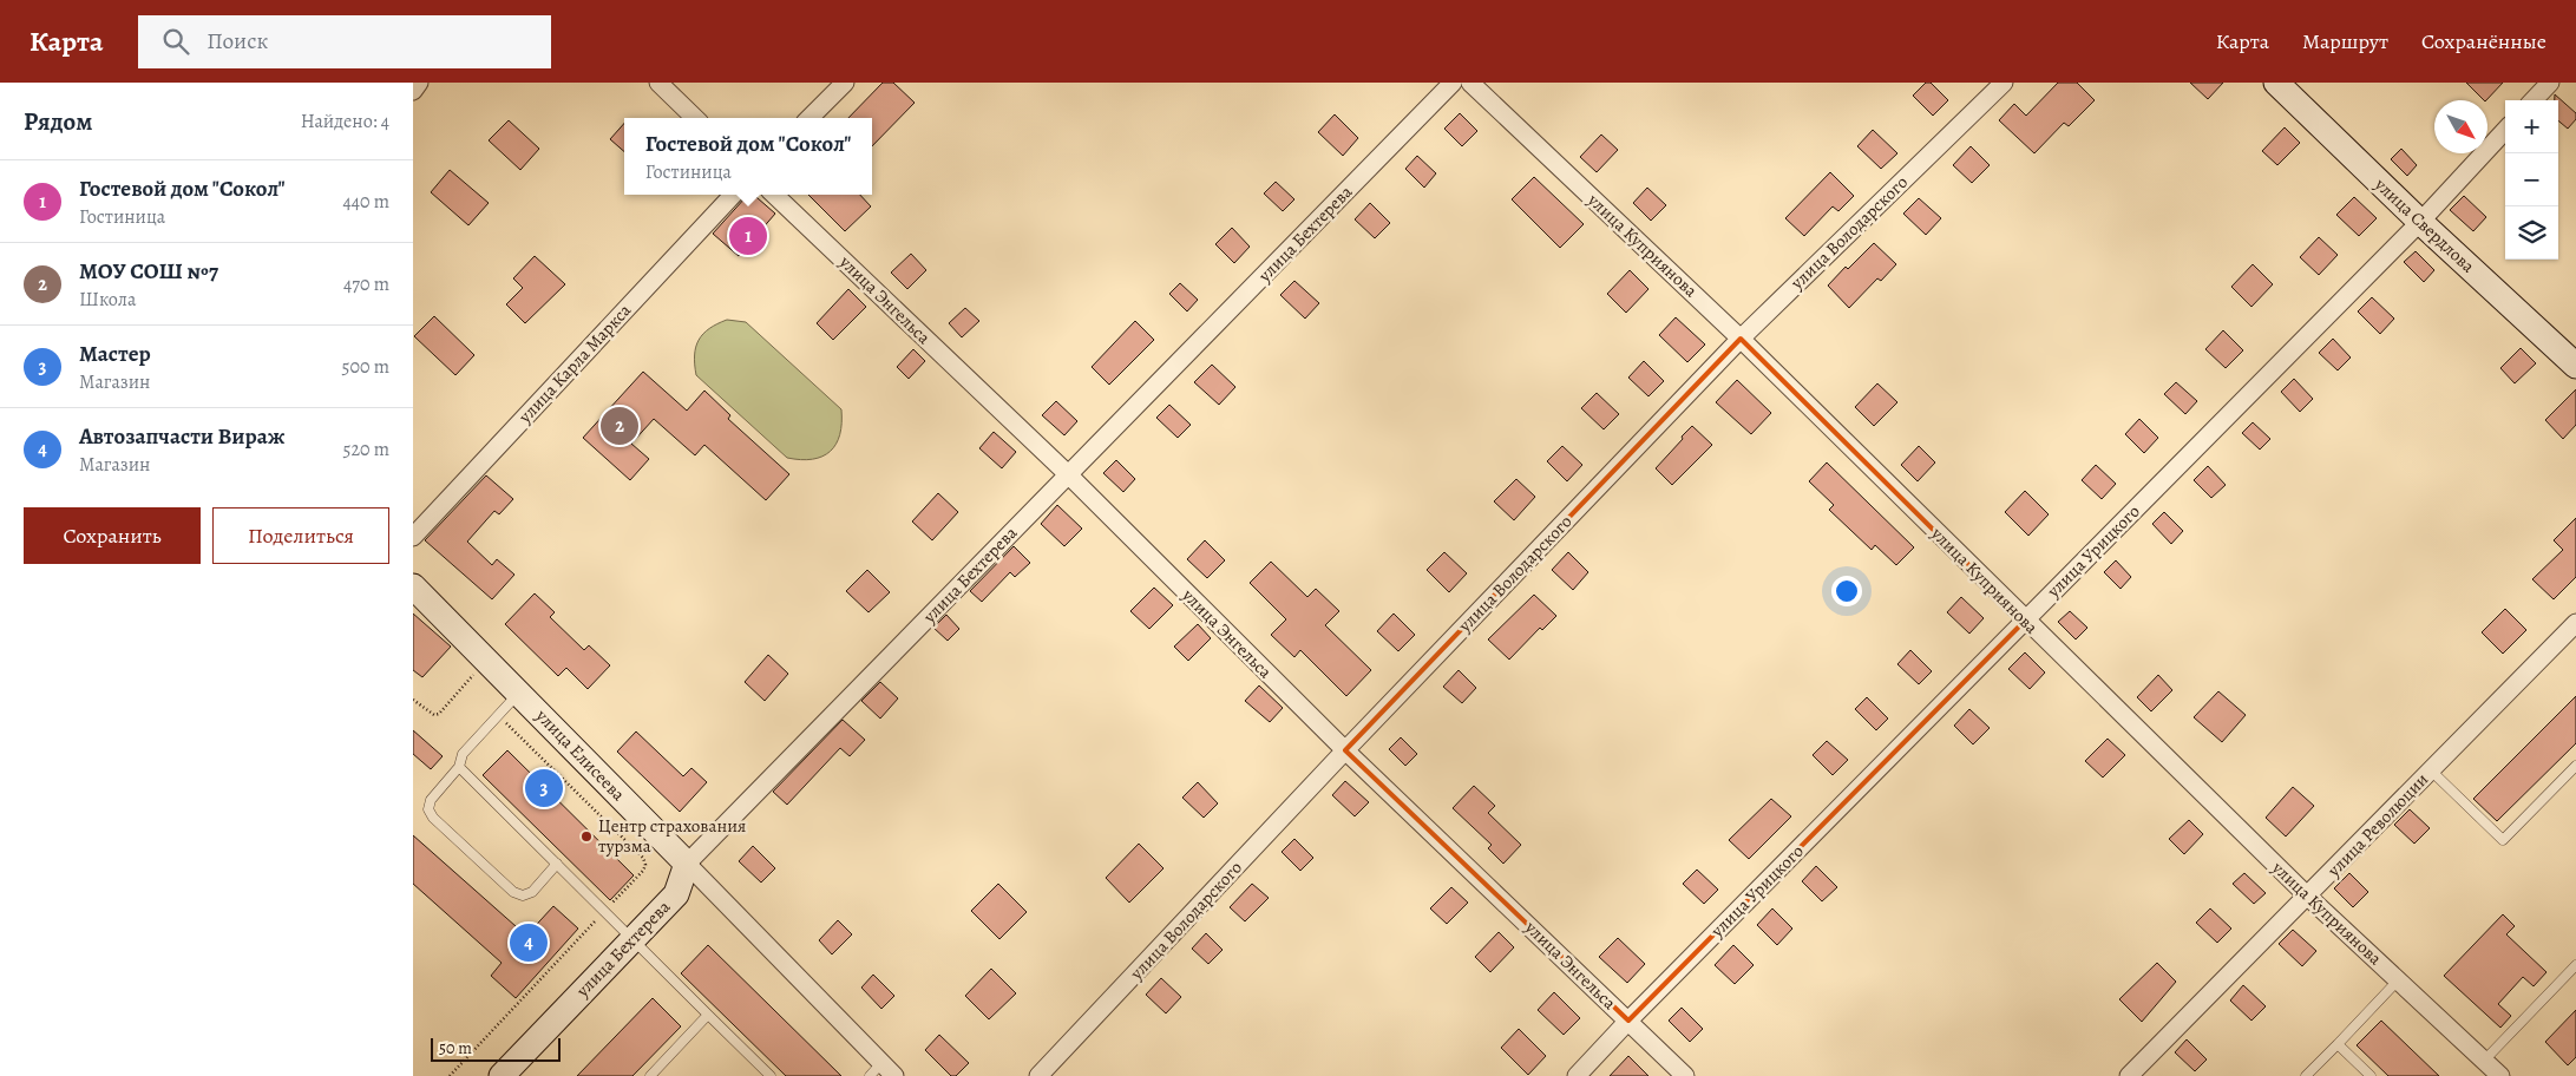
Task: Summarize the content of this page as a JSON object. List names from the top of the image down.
{
  "streets": {
    "street": [
      "улица Свердлова",
      "улица Володарского",
      "улица Бехтерева",
      "улица Куприянова",
      "улица Энгельса",
      "улица Карла Маркса",
      "улица Урицкого",
      "улица Елисеева",
      "улица Революции"
    ]
  },
  "crossings": [
    ["улица Свердлова", "улица Урицкого"],
    ["улица Володарского", "улица Куприянова"],
    ["улица Володарского", "улица Энгельса"],
    ["улица Бехтерева", "улица Энгельса"],
    ["улица Бехтерева", "улица Елисеева"],
    ["улица Куприянова", "улица Урицкого"],
    ["улица Куприянова", "улица Революции"],
    ["улица Энгельса", "улица Урицкого"]
  ],
  "places": ["Центр страхования турзма"],
  "scale_bar": "50 m",
  "north": "bottom right",
  "page": {
    "header": "Карта",
    "search": "Поиск",
    "nav": ["Карта", "Маршрут", "Сохранённые"],
    "heading": ["Рядом", "Найдено: 4"],
    "map_buttons": ["+", "−"],
    "popup": ["Гостевой дом \"Сокол\"", "Гостиница"],
    "list": [
      {
        "mark": "1",
        "name": "Гостевой дом \"Сокол\"",
        "note": "Гостиница",
        "value": "440 m"
      },
      {
        "mark": "2",
        "name": "МОУ СОШ №7",
        "note": "Школа",
        "value": "470 m"
      },
      {
        "mark": "3",
        "name": "Мастер",
        "note": "Магазин",
        "value": "500 m"
      },
      {
        "mark": "4",
        "name": "Автозапчасти Вираж",
        "note": "Магазин",
        "value": "520 m"
      }
    ],
    "pins": [
      "1",
      "2",
      "3",
      "4"
    ],
    "buttons": ["Сохранить", "Поделиться"],
    "scale": "50 m"
  }
}
